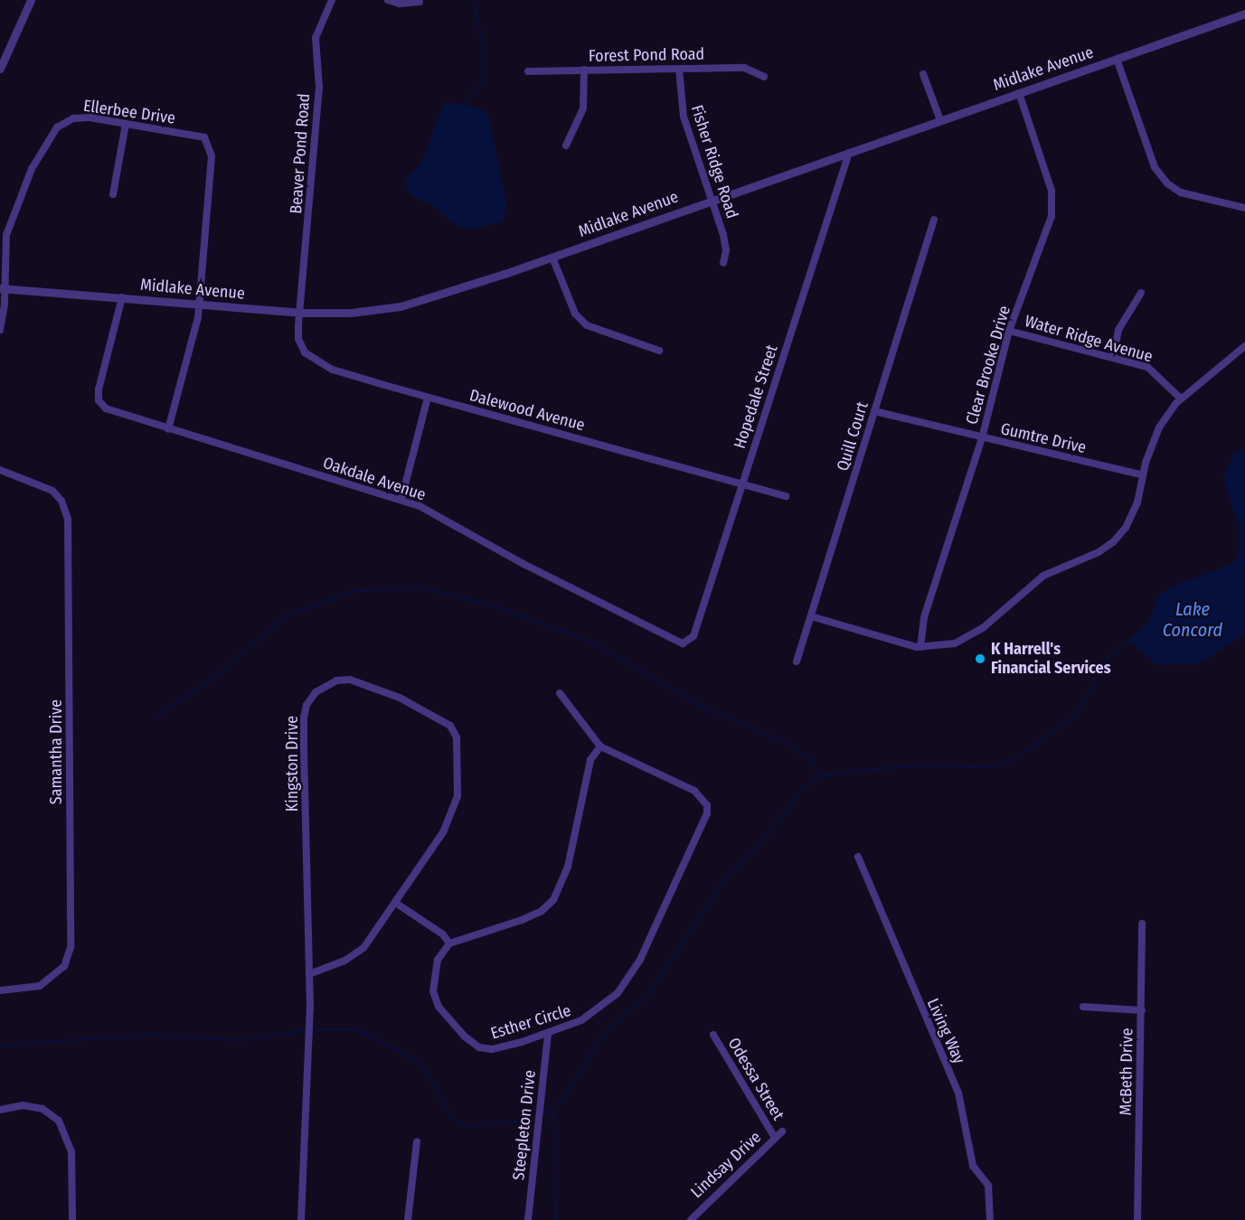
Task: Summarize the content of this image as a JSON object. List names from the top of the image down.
{
  "streets": {
    "street": [
      "Forest Pond Road",
      "Midlake Avenue",
      "Ellerbee Drive",
      "Beaver Pond Road",
      "Fisher Ridge Road",
      "Water Ridge Avenue",
      "Clear Brooke Drive",
      "Hopedale Street",
      "Dalewood Avenue",
      "Quill Court",
      "Gumtre Drive",
      "Oakdale Avenue",
      "Samantha Drive",
      "Kingston Drive",
      "Esther Circle",
      "Living Way",
      "McBeth Drive",
      "Odessa Street",
      "Steepleton Drive",
      "Lindsay Drive"
    ]
  },
  "crossings": [
    ["Forest Pond Road", "Fisher Ridge Road"],
    ["Midlake Avenue", "Ellerbee Drive"],
    ["Midlake Avenue", "Beaver Pond Road"],
    ["Midlake Avenue", "Fisher Ridge Road"],
    ["Midlake Avenue", "Clear Brooke Drive"],
    ["Midlake Avenue", "Hopedale Street"],
    ["Midlake Avenue", "Dalewood Avenue"],
    ["Midlake Avenue", "Oakdale Avenue"],
    ["Ellerbee Drive", "Oakdale Avenue"],
    ["Beaver Pond Road", "Dalewood Avenue"],
    ["Water Ridge Avenue", "Clear Brooke Drive"],
    ["Clear Brooke Drive", "Gumtre Drive"],
    ["Hopedale Street", "Dalewood Avenue"],
    ["Hopedale Street", "Oakdale Avenue"],
    ["Quill Court", "Gumtre Drive"],
    ["Esther Circle", "Steepleton Drive"],
    ["Odessa Street", "Lindsay Drive"]
  ],
  "water": ["Lake Concord"],
  "places": ["K Harrell's Financial Services"]
}
